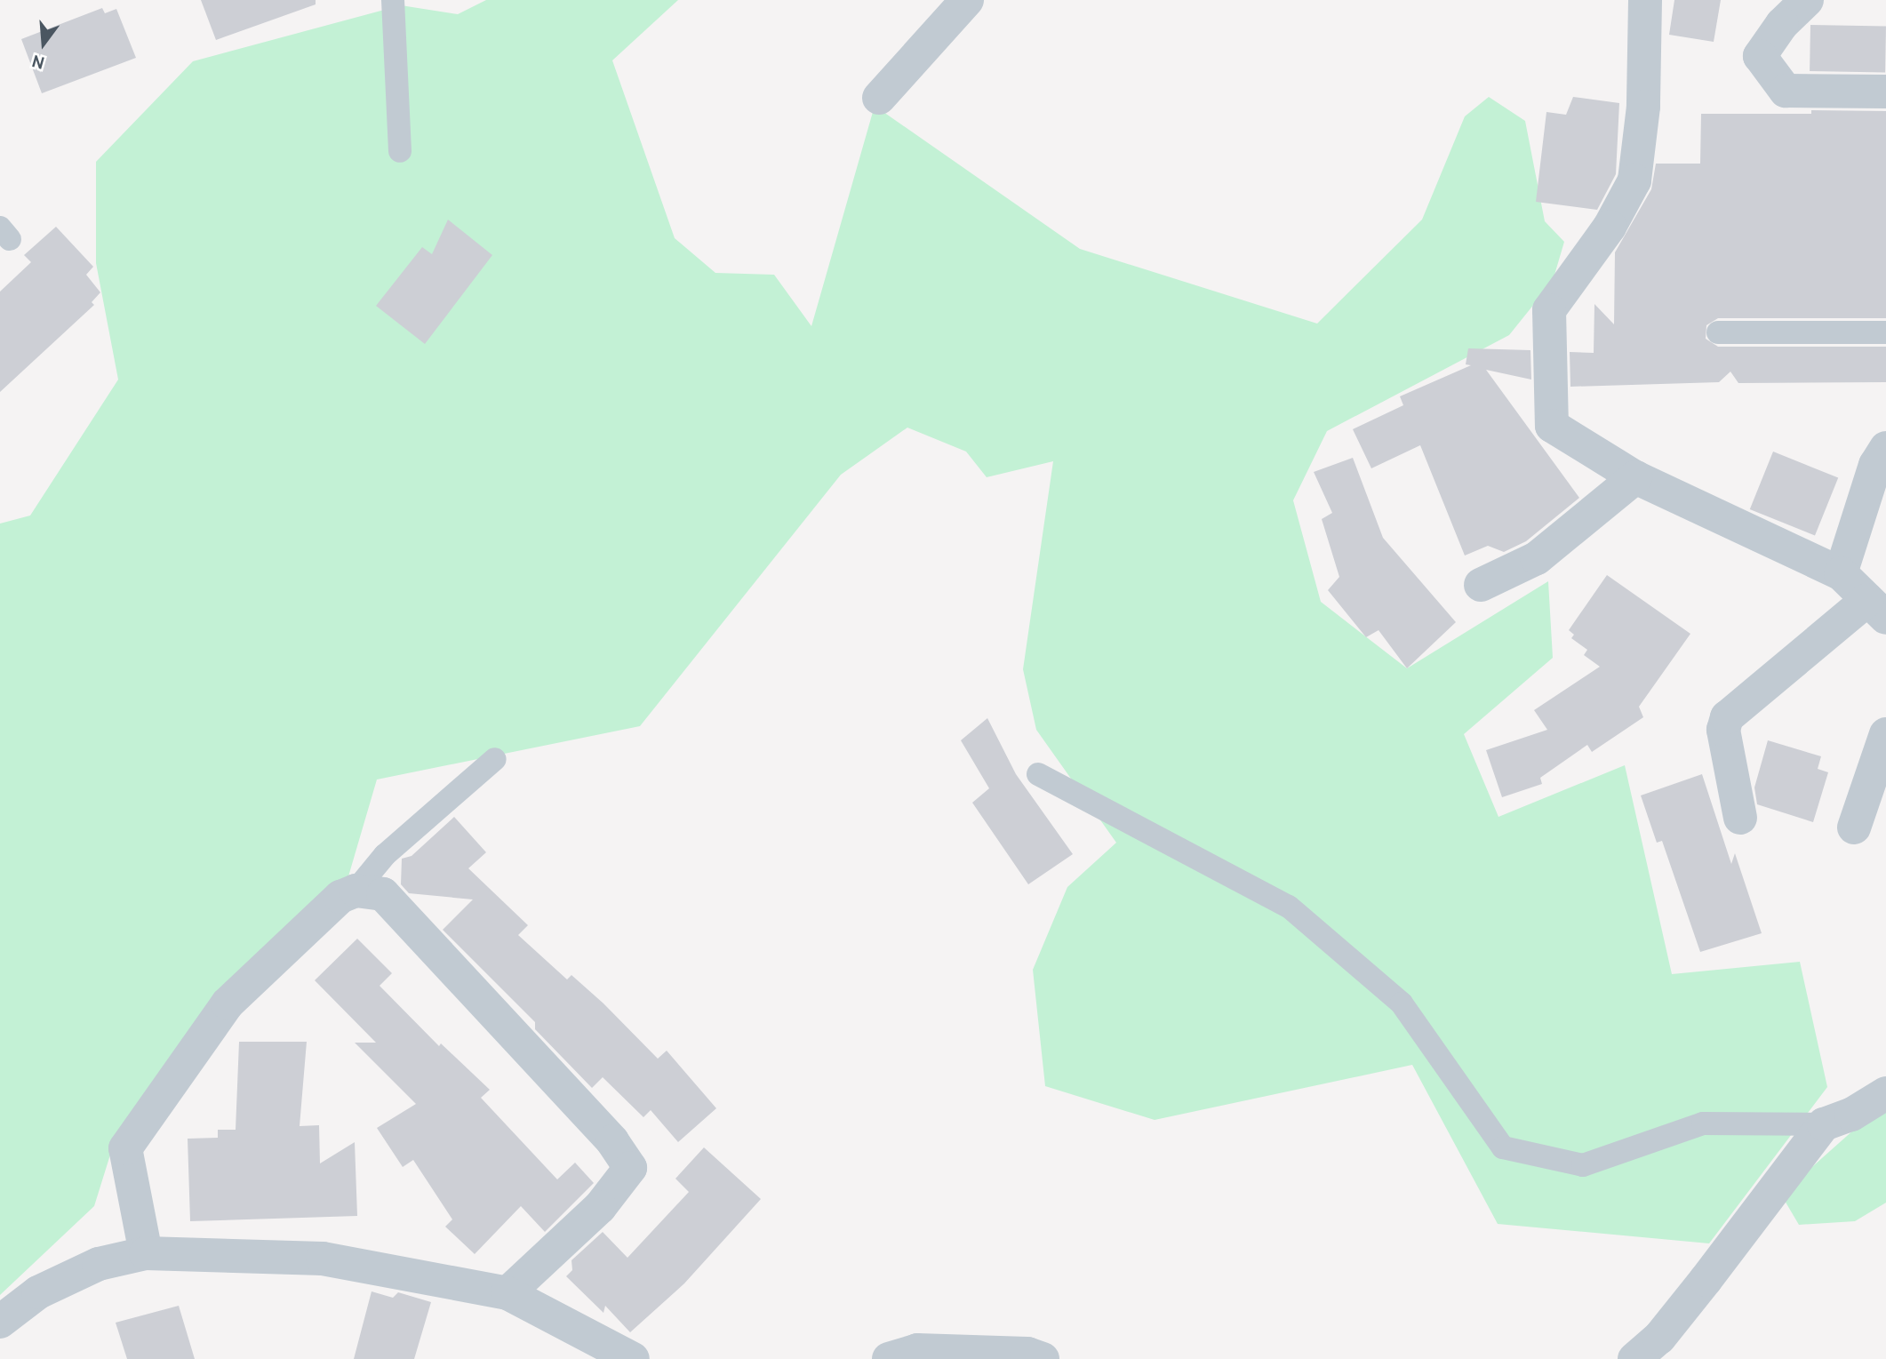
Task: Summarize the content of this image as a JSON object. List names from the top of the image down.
{
  "north": "bottom"
}
